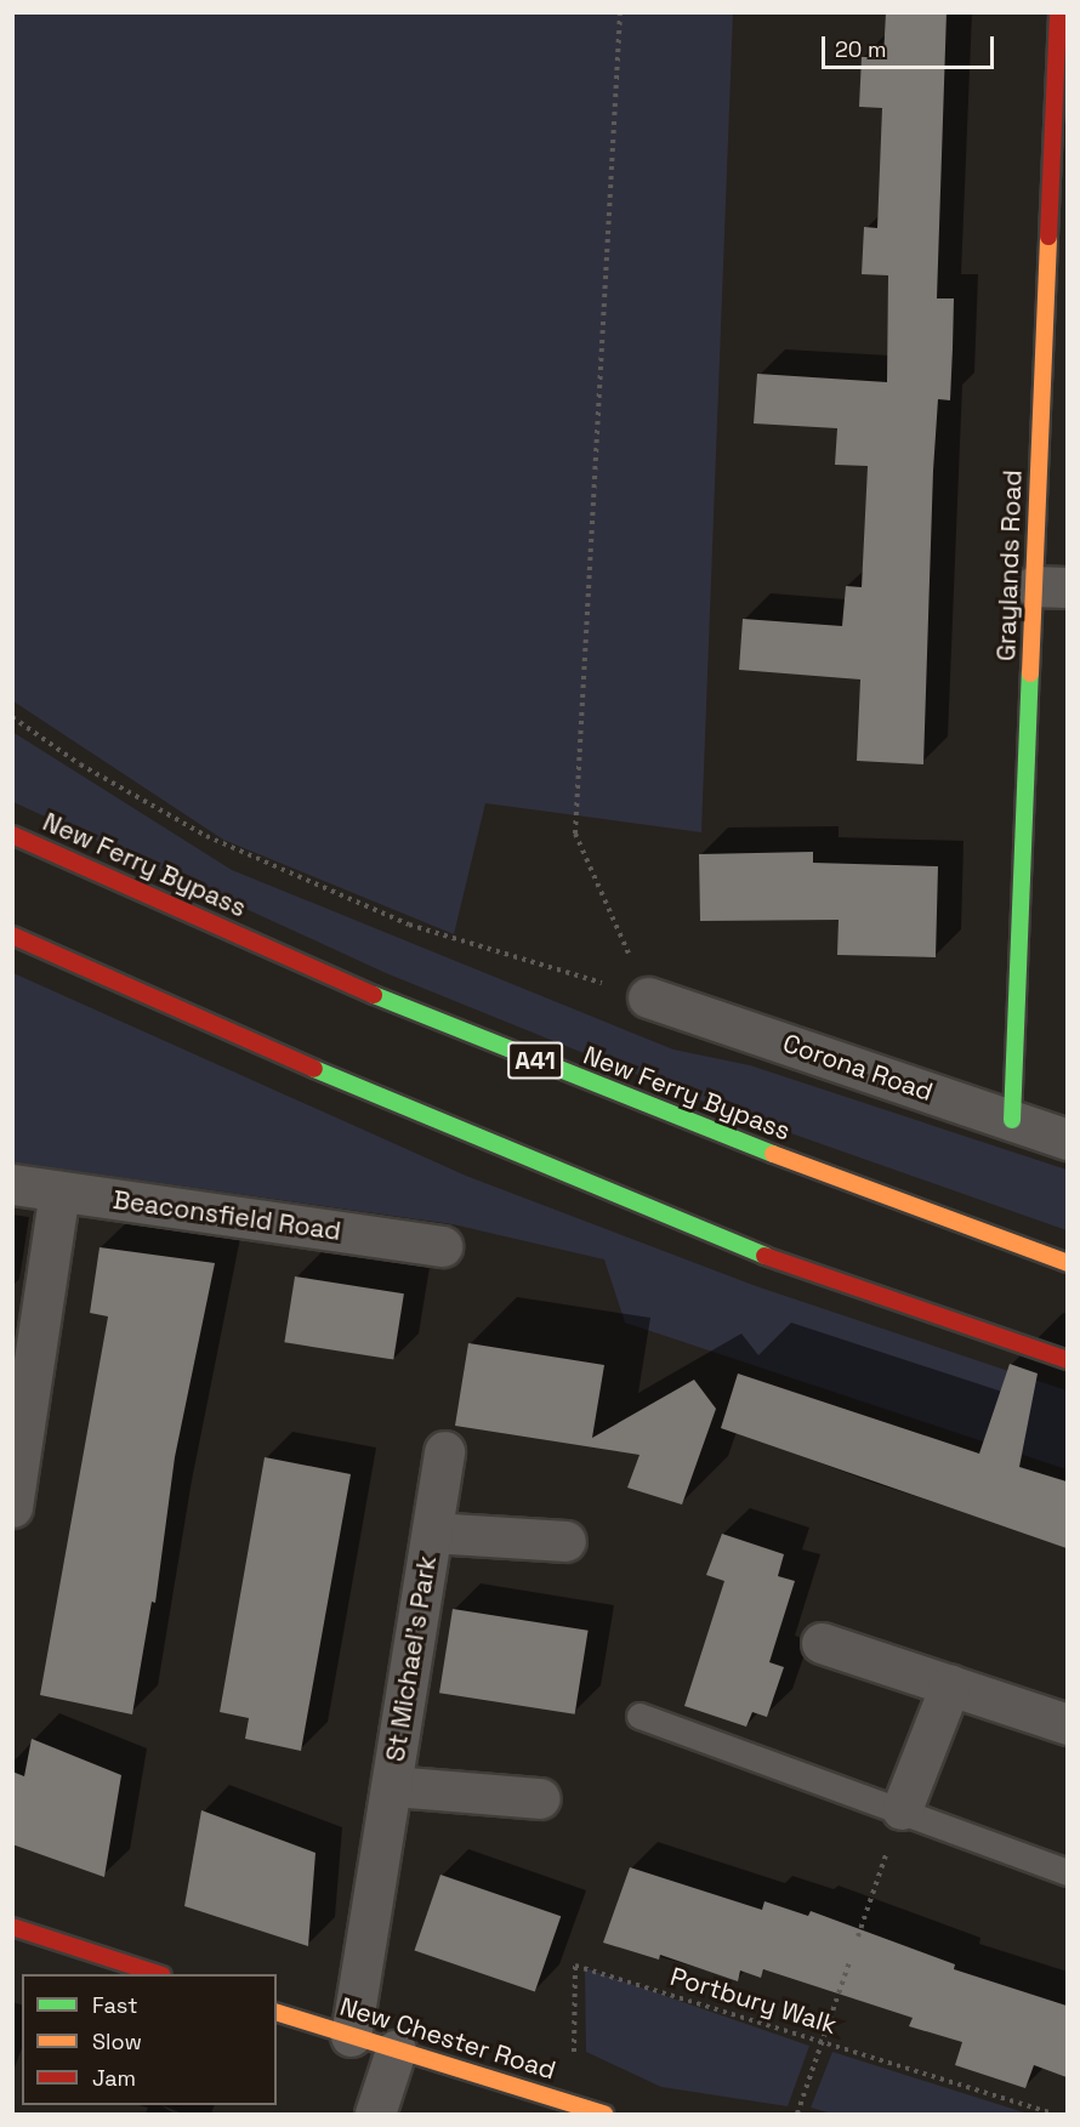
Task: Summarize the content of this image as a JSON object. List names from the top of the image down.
{
  "streets": {
    "main road": [
      "Graylands Road",
      "New Ferry Bypass",
      "A41",
      "New Chester Road"
    ],
    "street": ["Corona Road", "Beaconsfield Road", "St Michael's Park"],
    "path": ["Portbury Walk"]
  },
  "crossings": [
    ["Graylands Road", "Corona Road"],
    ["St Michael's Park", "New Chester Road"],
    ["Portbury Walk", "New Chester Road"]
  ],
  "legend": ["Fast", "Slow", "Jam"],
  "scale_bar": "20 m"
}
